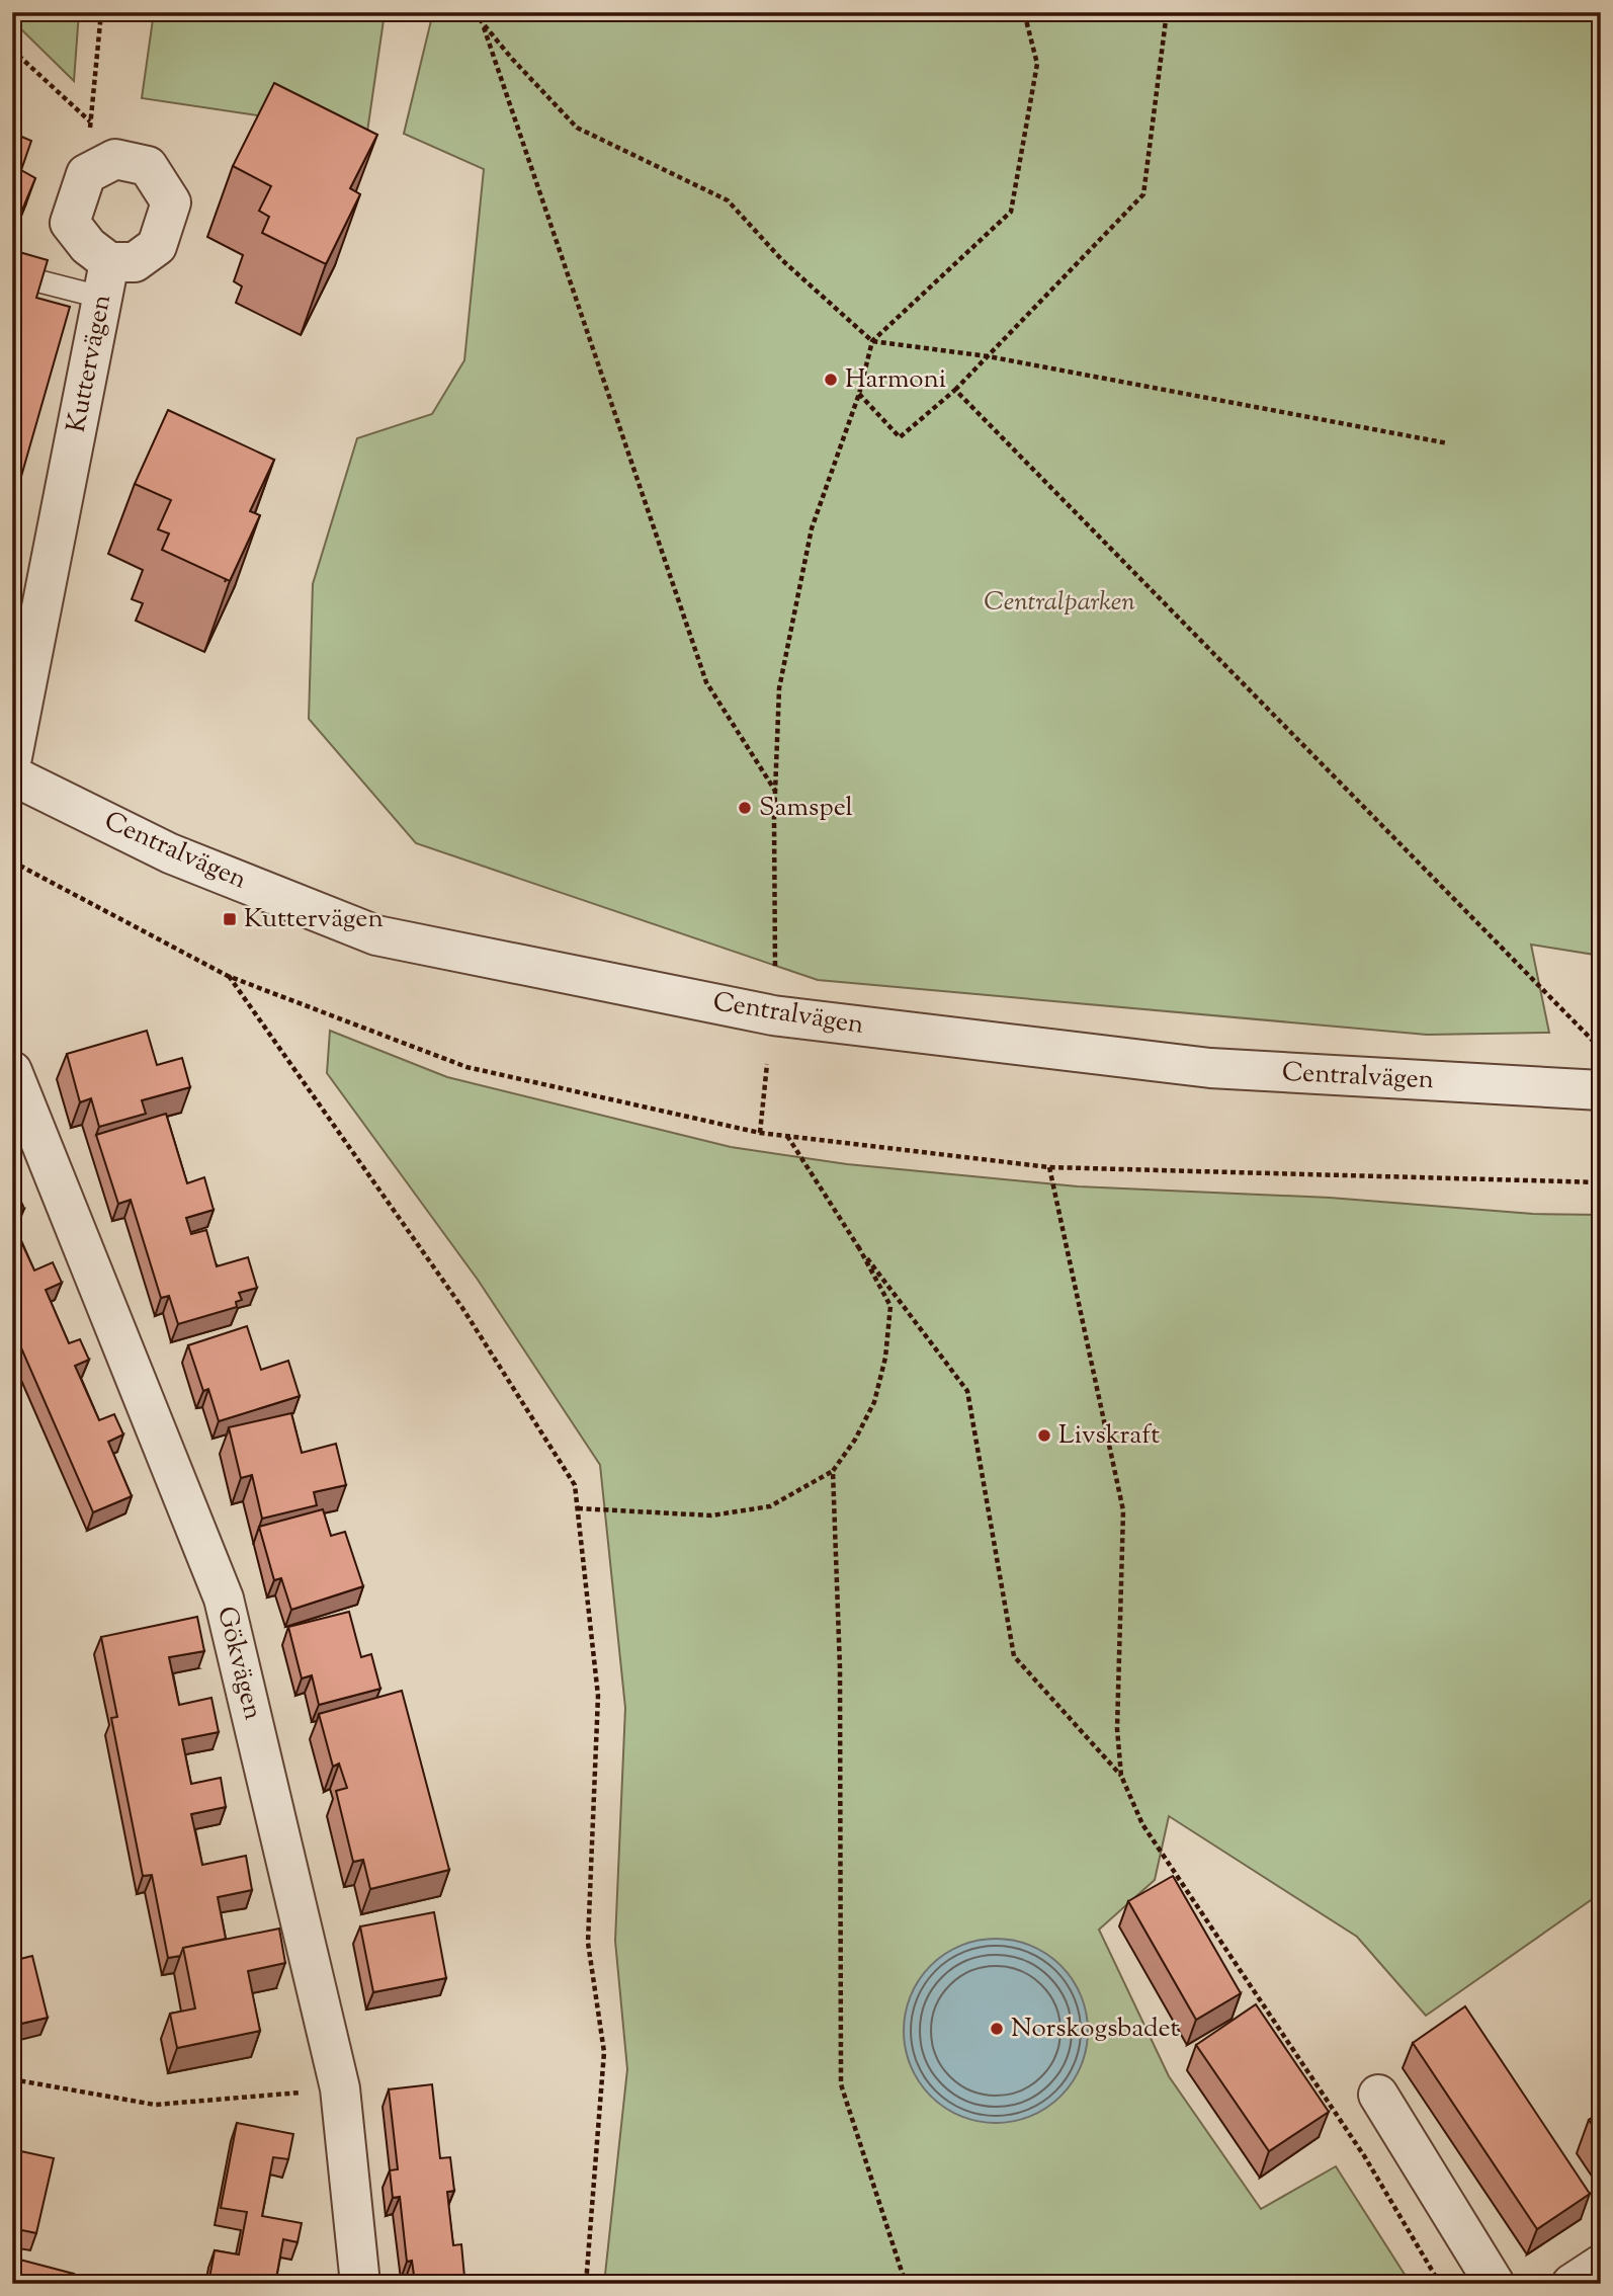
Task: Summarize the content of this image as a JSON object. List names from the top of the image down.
{
  "streets": {
    "street": ["Kuttervägen", "Centralvägen", "Gökvägen"]
  },
  "parks": ["Centralparken"],
  "places": {
    "other": [
      "Harmoni",
      "Samspel",
      "Livskraft",
      "Norskogsbadet"
    ],
    "transit": ["Kuttervägen"]
  }
}
